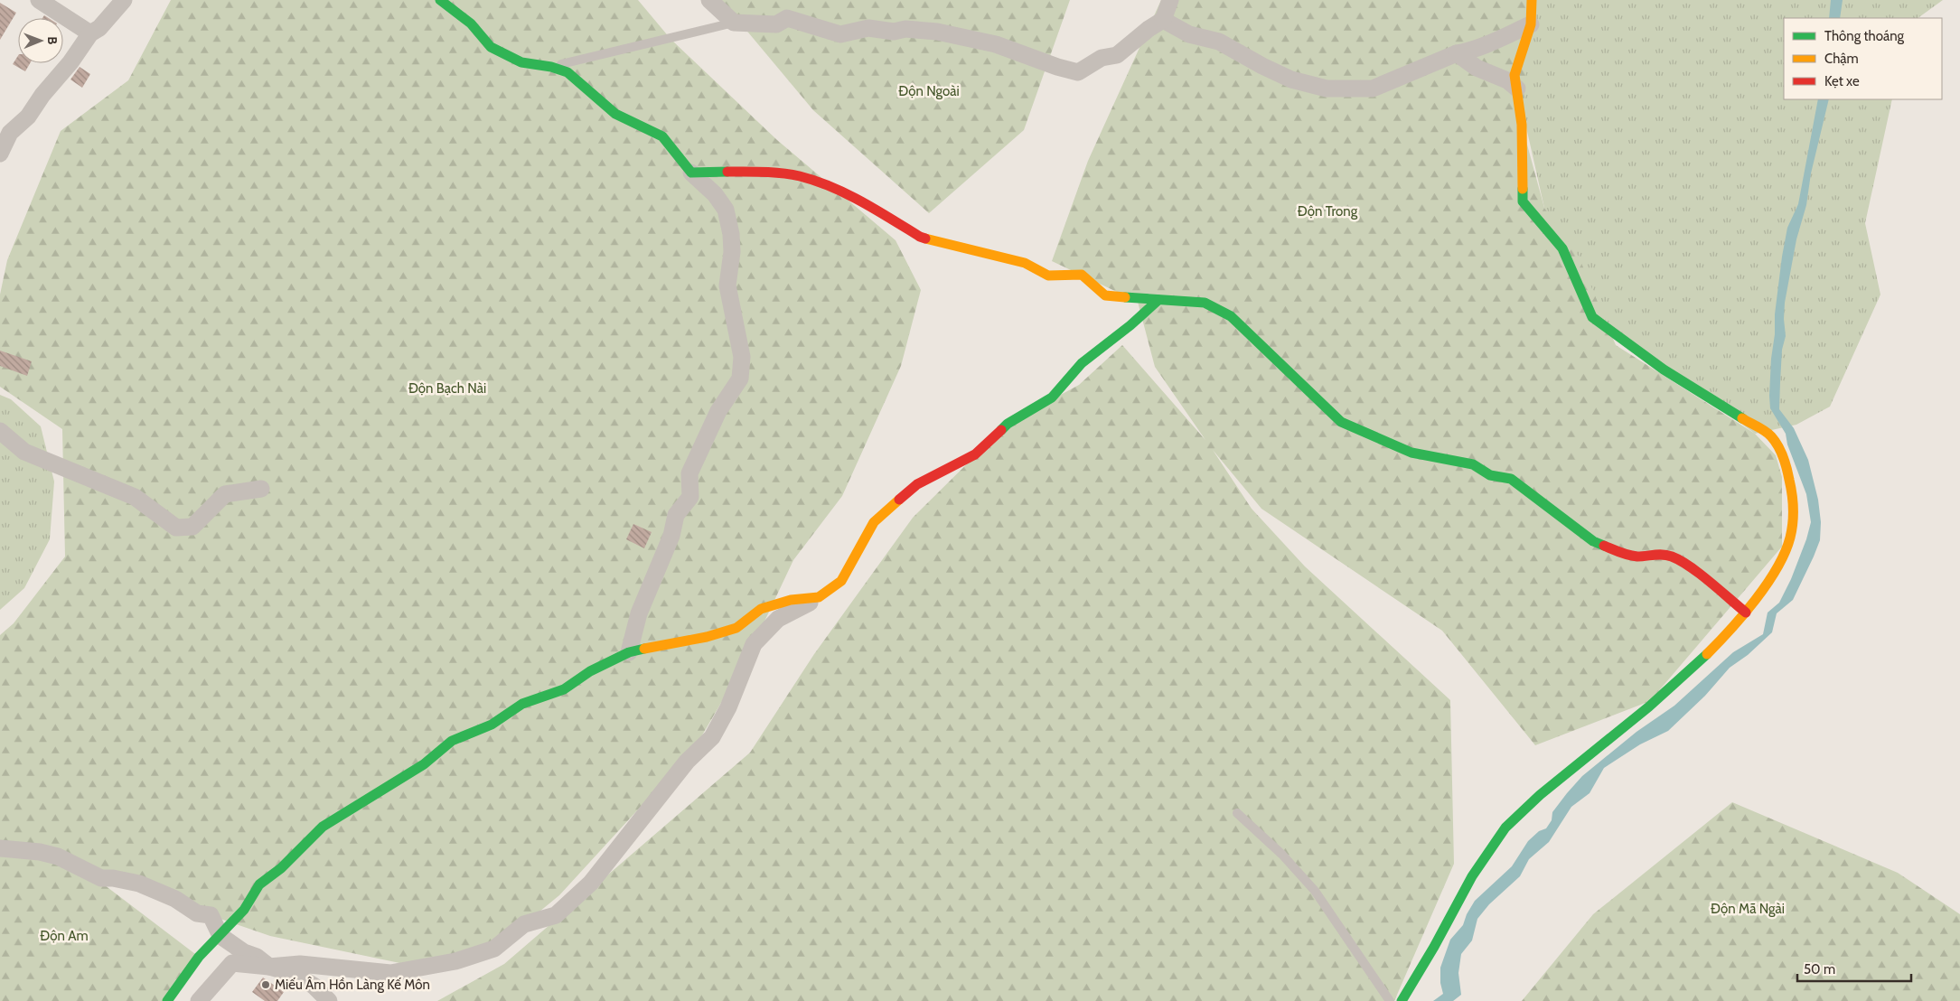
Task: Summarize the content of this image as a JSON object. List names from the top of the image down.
{
  "parks": [
    "Độn Ngoài",
    "Độn Trong",
    "Độn Bạch Nài",
    "Độn Mã Ngài",
    "Độn Am"
  ],
  "places": ["Miếu Âm Hồn Làng Kế Môn"],
  "legend": ["Thông thoáng", "Chậm", "Kẹt xe"],
  "scale_bar": "50 m",
  "north": "right"
}
